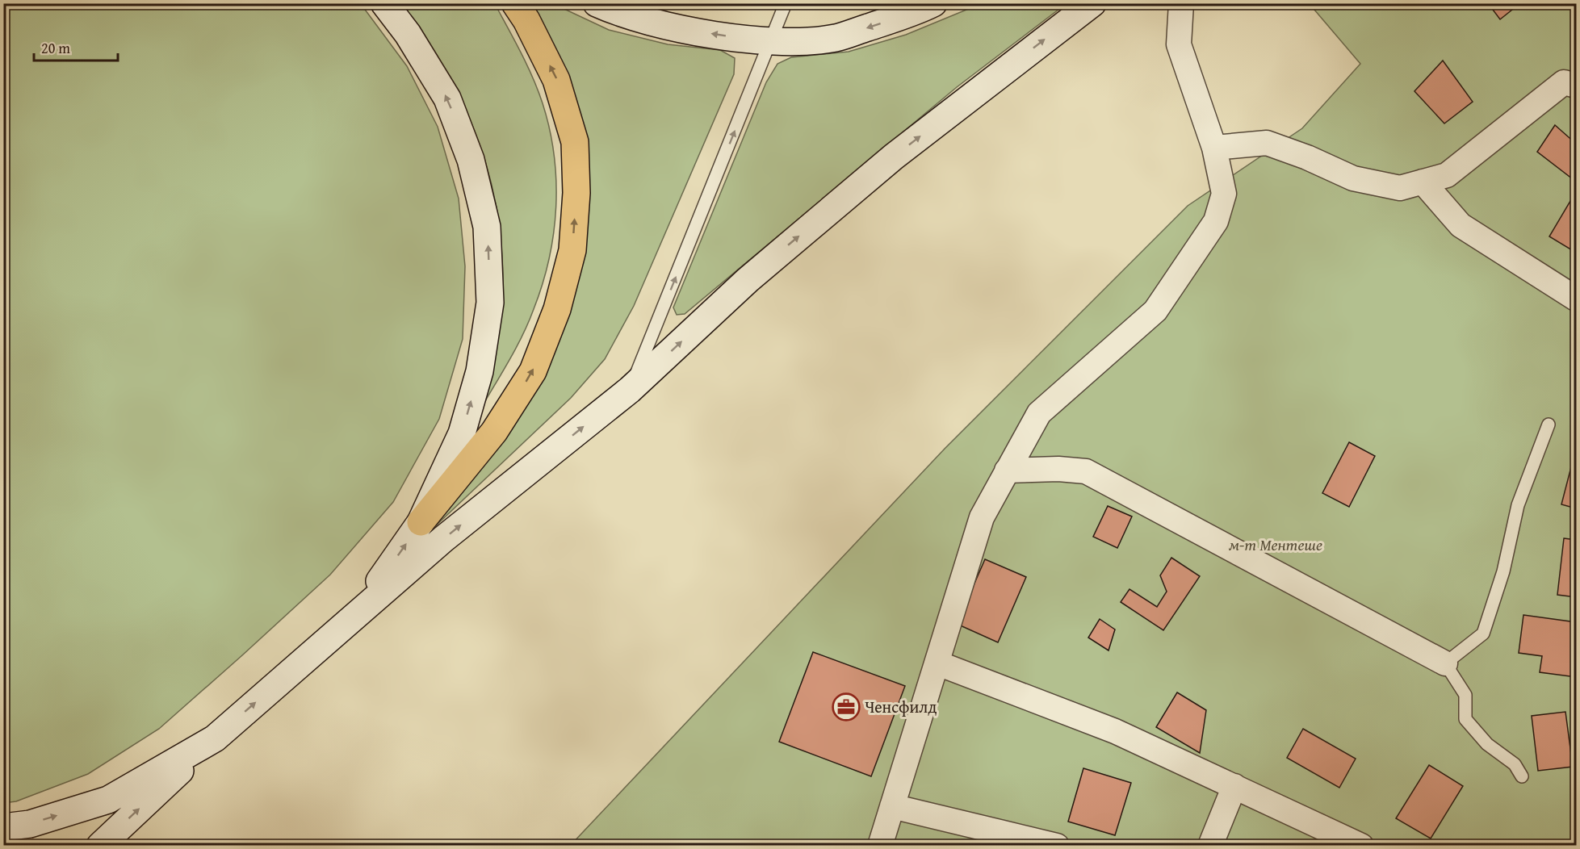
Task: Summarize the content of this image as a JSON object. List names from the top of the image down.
{
  "parks": ["м-т Ментeше"],
  "places": {
    "office": ["Ченсфилд"]
  },
  "scale_bar": "20 m"
}
